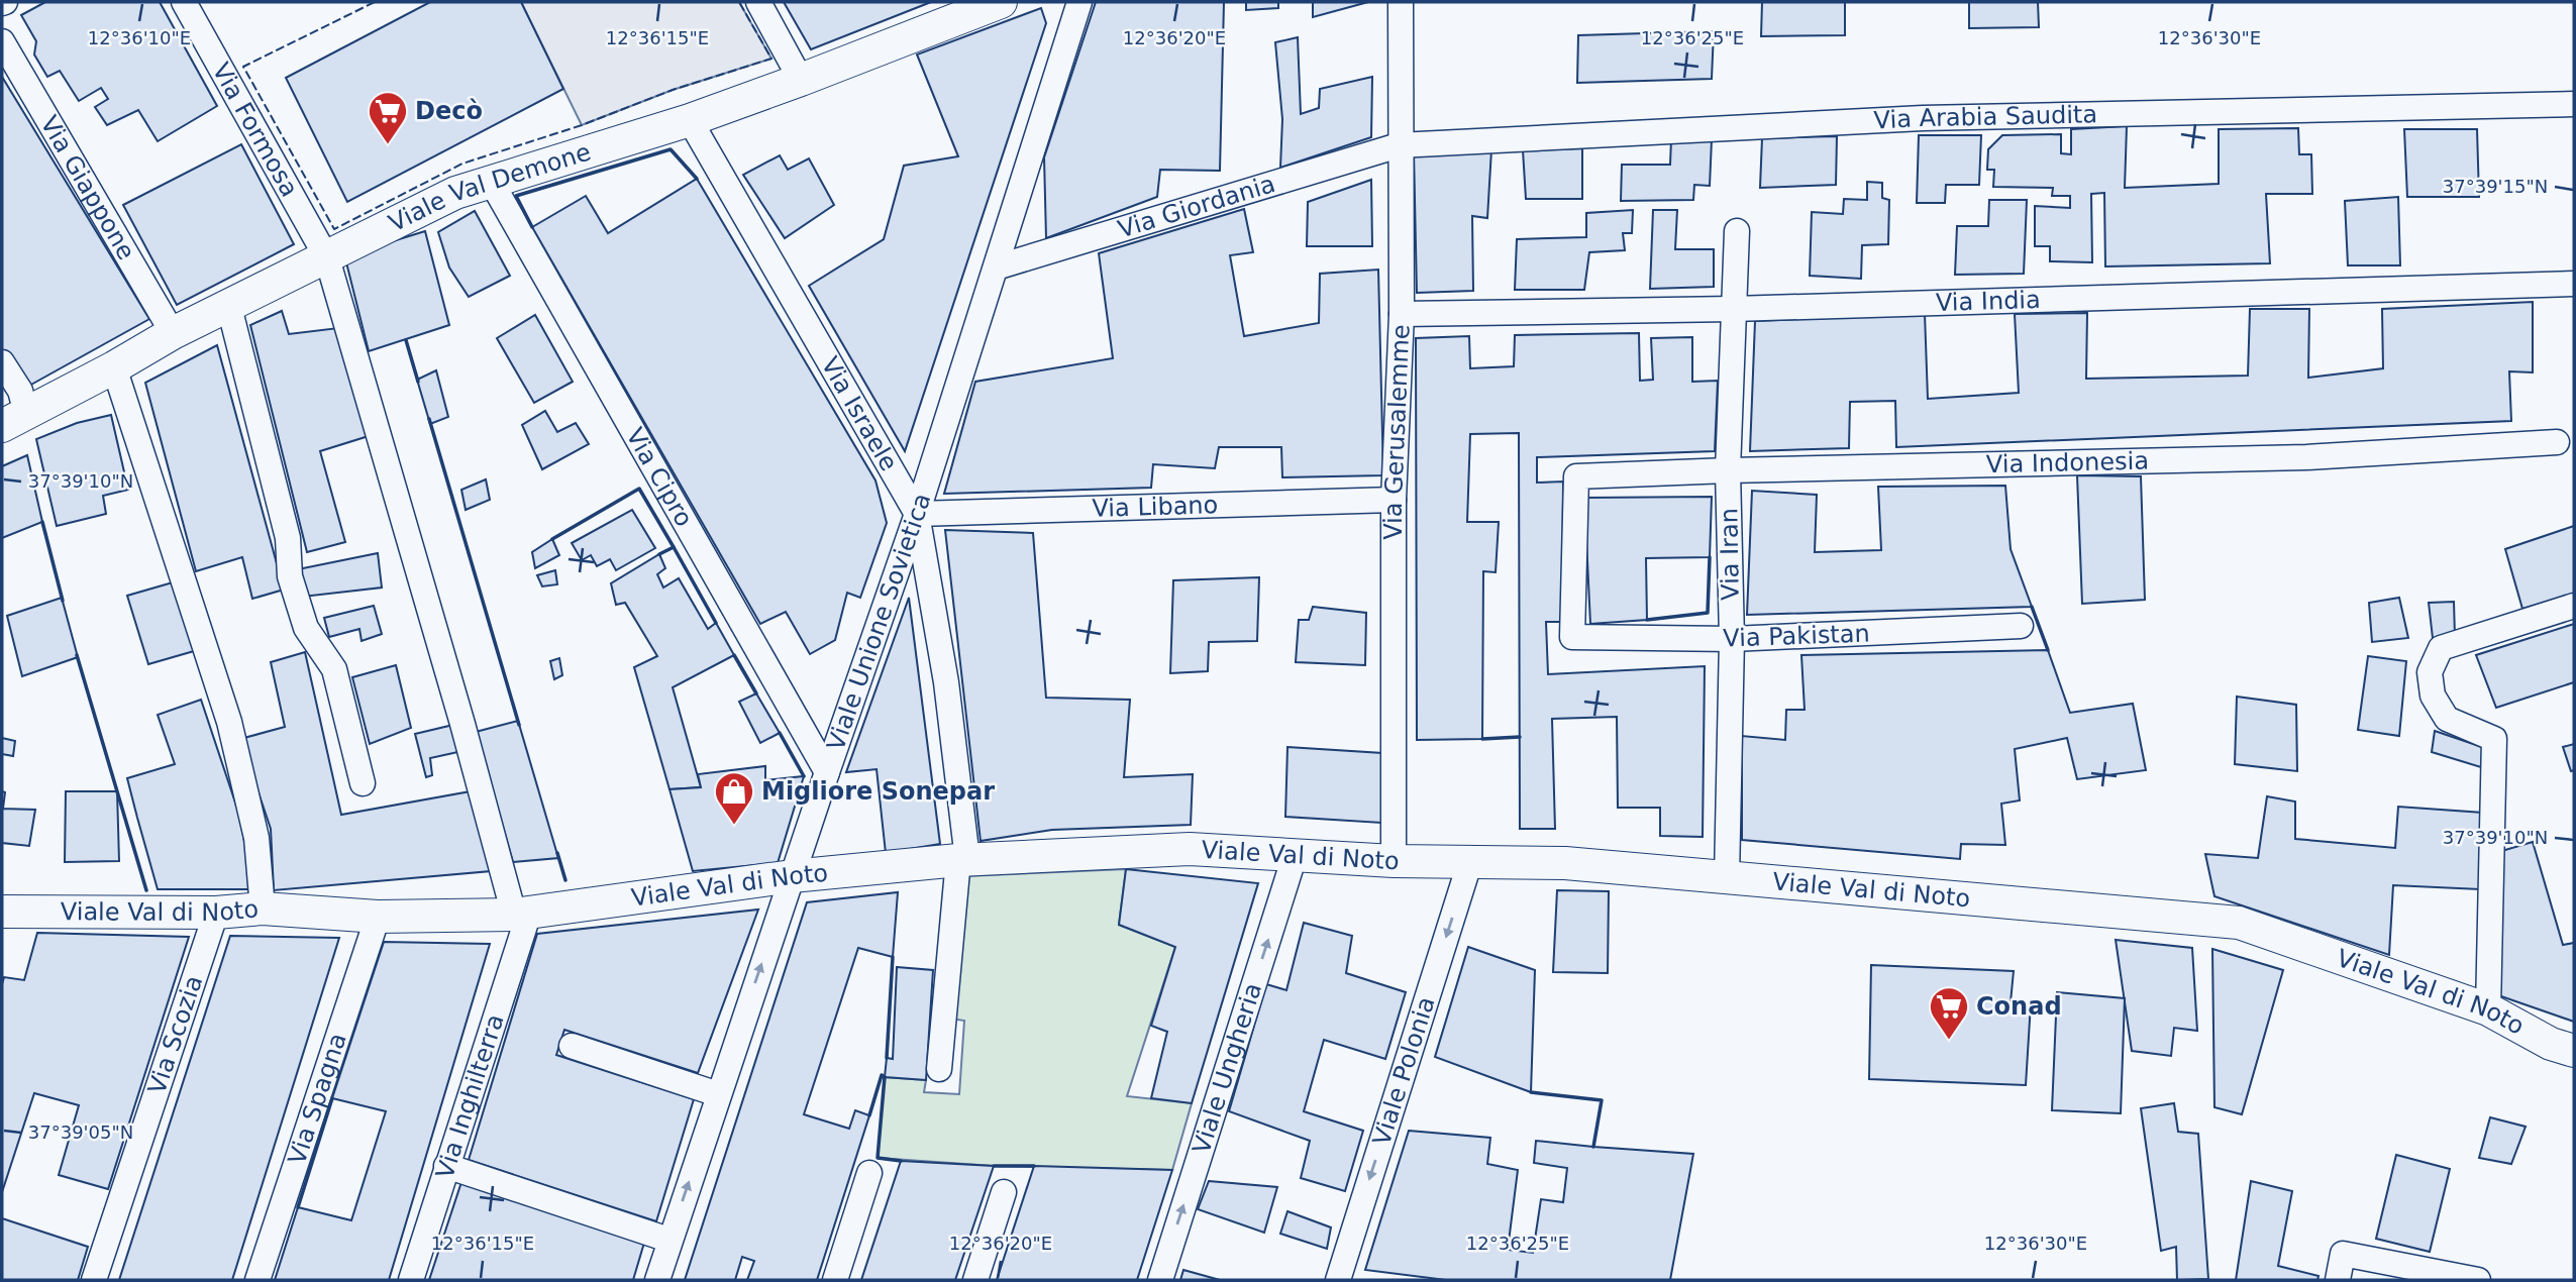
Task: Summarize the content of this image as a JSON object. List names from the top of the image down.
{
  "streets": {
    "street": [
      "Via Arabia Saudita",
      "Via Formosa",
      "Via Giappone",
      "Viale Val Demone",
      "Via Giordania",
      "Via India",
      "Via Israele",
      "Via Gerusalemme",
      "Via Indonesia",
      "Via Cipro",
      "Via Libano",
      "Via Iran",
      "Viale Unione Sovietica",
      "Via Pakistan",
      "Viale Val di Noto",
      "Via Scozia",
      "Viale Ungheria",
      "Viale Polonia",
      "Via Inghilterra",
      "Via Spagna"
    ]
  },
  "crossings": [
    ["Via Arabia Saudita", "Via Giordania"],
    ["Via Arabia Saudita", "Via Gerusalemme"],
    ["Via Formosa", "Viale Val Demone"],
    ["Via Formosa", "Viale Val di Noto"],
    ["Via Formosa", "Via Inghilterra"],
    ["Via Giappone", "Viale Val Demone"],
    ["Viale Val Demone", "Via Israele"],
    ["Viale Val Demone", "Via Cipro"],
    ["Via Giordania", "Via Gerusalemme"],
    ["Via Giordania", "Viale Unione Sovietica"],
    ["Via India", "Via Gerusalemme"],
    ["Via India", "Via Iran"],
    ["Via Israele", "Via Libano"],
    ["Via Israele", "Viale Unione Sovietica"],
    ["Via Israele", "Viale Val di Noto"],
    ["Via Gerusalemme", "Via Libano"],
    ["Via Gerusalemme", "Viale Val di Noto"],
    ["Via Indonesia", "Via Iran"],
    ["Via Indonesia", "Via Pakistan"],
    ["Via Cipro", "Viale Unione Sovietica"],
    ["Via Libano", "Viale Unione Sovietica"],
    ["Via Iran", "Via Pakistan"],
    ["Via Iran", "Viale Val di Noto"],
    ["Viale Unione Sovietica", "Viale Val di Noto"],
    ["Viale Val di Noto", "Via Scozia"],
    ["Viale Val di Noto", "Viale Ungheria"],
    ["Viale Val di Noto", "Viale Polonia"],
    ["Viale Val di Noto", "Via Inghilterra"],
    ["Viale Val di Noto", "Via Spagna"]
  ],
  "one_way": ["Viale Ungheria", "Viale Polonia"],
  "places": {
    "supermarket": ["Decò", "Conad"],
    "shop": ["Migliore Sonepar"]
  },
  "coordinates": [
    "12°36'10\"E",
    "12°36'15\"E",
    "12°36'20\"E",
    "12°36'25\"E",
    "12°36'30\"E",
    "37°39'15\"N",
    "37°39'10\"N",
    "37°39'05\"N"
  ]
}
